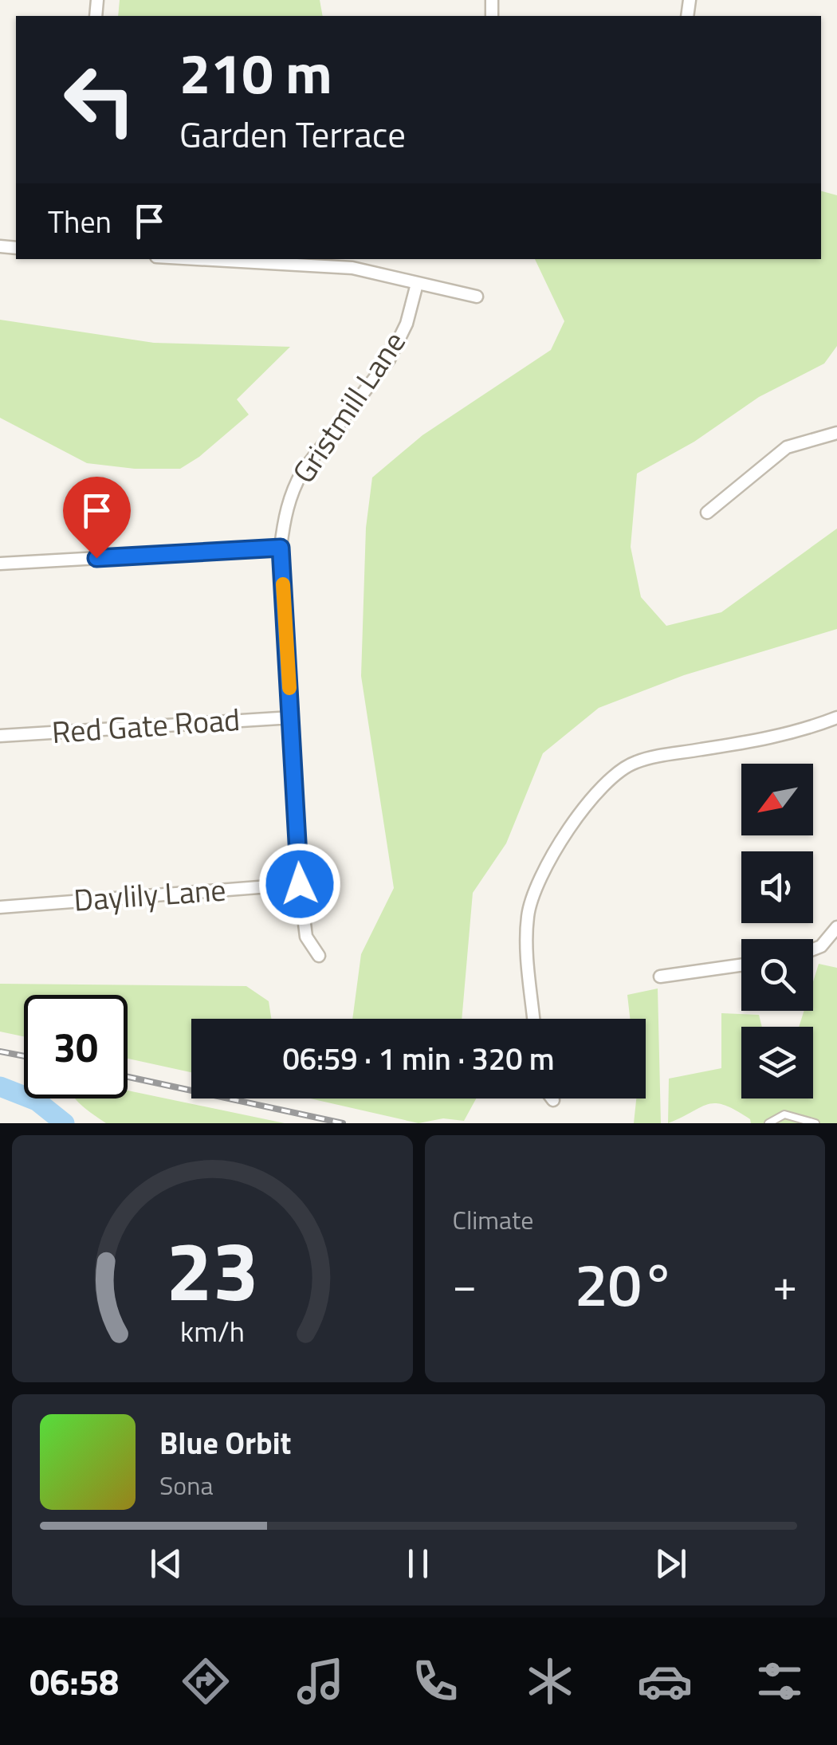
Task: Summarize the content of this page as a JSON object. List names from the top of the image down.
{
  "streets": {
    "street": ["Gristmill Lane", "Red Gate Road", "Daylily Lane"]
  },
  "crossings": [
    ["Gristmill Lane", "Red Gate Road"],
    ["Gristmill Lane", "Daylily Lane"]
  ],
  "north": "bottom left",
  "page": {
    "turn": ["210 m", "Garden Terrace"],
    "then": "Then",
    "limit": "30",
    "trip": "06:59 · 1 min · 320 m",
    "tile": "Climate",
    "heat": ["−", "20°", "+"],
    "song": ["Blue Orbit", "Sona"],
    "tabs": "06:58",
    "gauge": ["23", "km/h"]
  }
}
